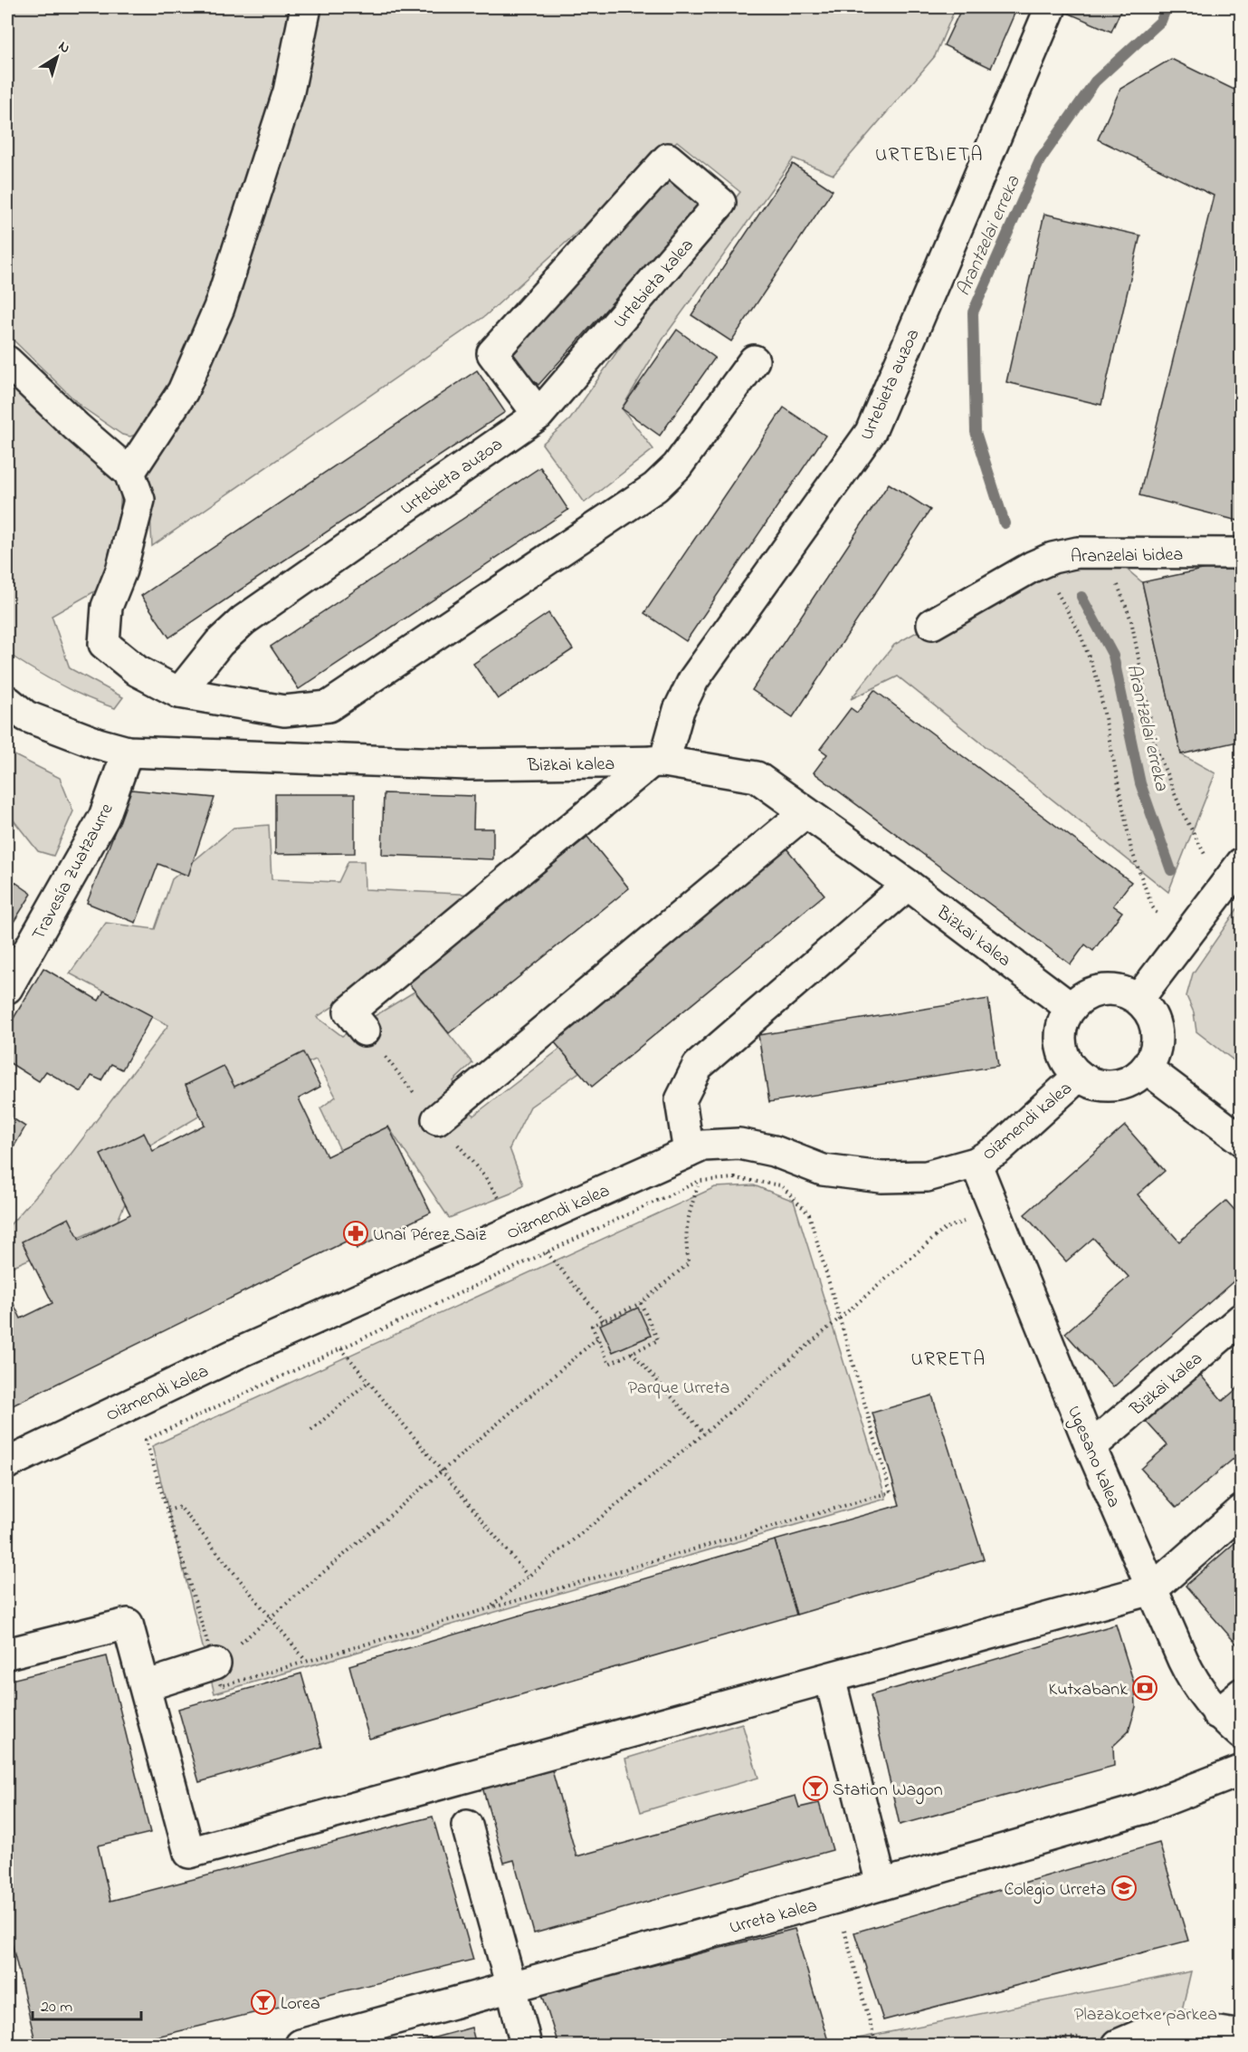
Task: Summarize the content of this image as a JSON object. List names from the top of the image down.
{
  "streets": {
    "street": [
      "Urtebieta kalea",
      "Urtebieta auzoa",
      "Aranzelai bidea",
      "Bizkai kalea",
      "Travesía Zuatzaurre",
      "Oizmendi kalea",
      "Ugesano kalea",
      "Urreta kalea"
    ]
  },
  "crossings": [
    ["Urtebieta kalea", "Urtebieta auzoa"],
    ["Urtebieta auzoa", "Bizkai kalea"],
    ["Bizkai kalea", "Travesía Zuatzaurre"],
    ["Bizkai kalea", "Oizmendi kalea"],
    ["Bizkai kalea", "Ugesano kalea"],
    ["Oizmendi kalea", "Ugesano kalea"]
  ],
  "districts": ["URTEBIETA", "URRETA"],
  "water": ["Arantzelai erreka"],
  "parks": ["Parque Urreta", "Plazakoetxe parkea"],
  "places": {
    "pharmacy": ["Unai Pérez Saiz"],
    "bank": ["Kutxabank"],
    "bar": ["Station Wagon", "Lorea"],
    "school or university": ["Colegio Urreta"]
  },
  "scale_bar": "20 m",
  "north": "top right"
}
